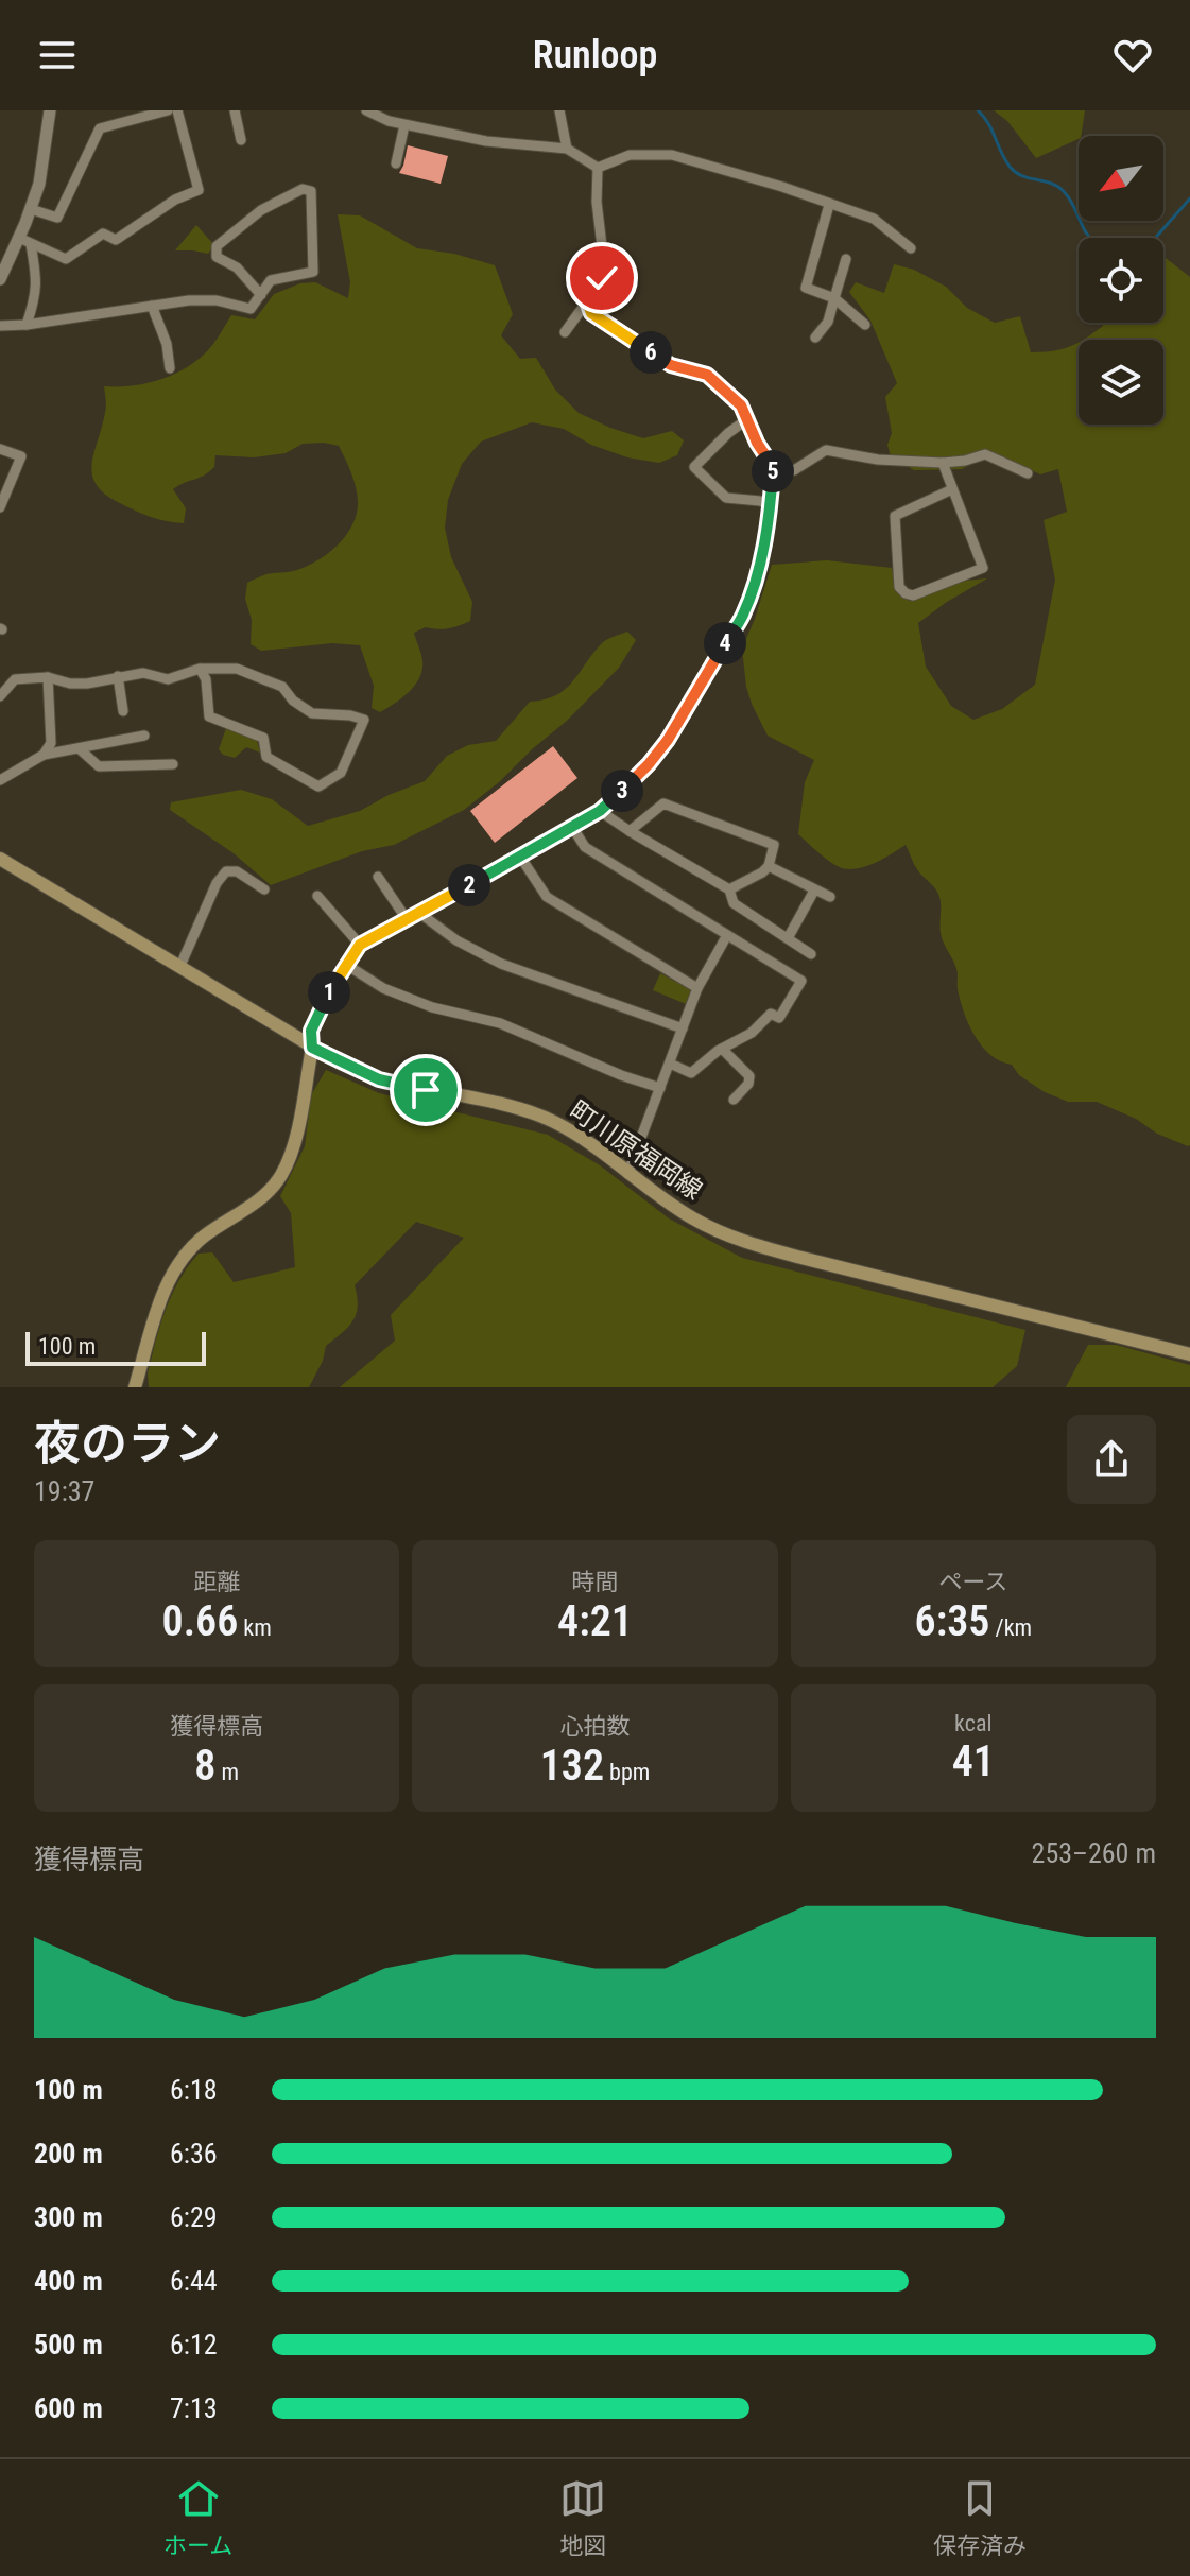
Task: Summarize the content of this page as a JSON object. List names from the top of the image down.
{
  "streets": {
    "main road": ["町川原福岡線"]
  },
  "scale_bar": "100 m",
  "north": "bottom left",
  "page": {
    "header": "Runloop",
    "pins": [
      "6",
      "5",
      "4",
      "3",
      "2",
      "1"
    ],
    "scale": "100 m",
    "heading": ["夜のラン", "19:37"],
    "stats": [
      ["距離", "0.66 km"],
      ["時間", "4:21"],
      ["ペース", "6:35 /km"],
      ["獲得標高", "8 m"],
      ["心拍数", "132 bpm"],
      ["kcal", "41"]
    ],
    "chart": ["獲得標高", "253–260 m"],
    "list": [
      {
        "name": "100 m",
        "note": "6:18"
      },
      {
        "name": "200 m",
        "note": "6:36"
      },
      {
        "name": "300 m",
        "note": "6:29"
      },
      {
        "name": "400 m",
        "note": "6:44"
      },
      {
        "name": "500 m",
        "note": "6:12"
      },
      {
        "name": "600 m",
        "note": "7:13"
      }
    ],
    "tabs": ["ホーム", "地図", "保存済み"]
  }
}
